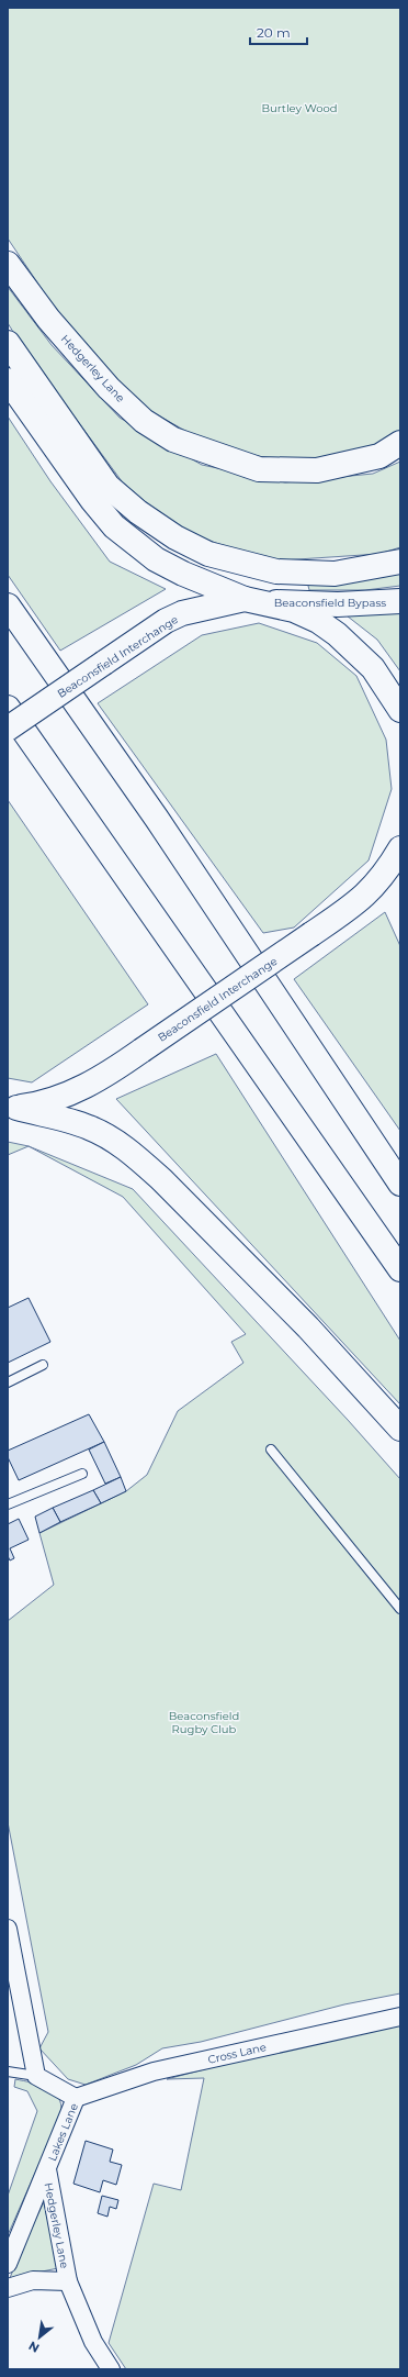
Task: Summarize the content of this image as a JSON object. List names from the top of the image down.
{
  "streets": {
    "main road": ["Hedgerley Lane", "Beaconsfield Bypass", "Beaconsfield Interchange"],
    "street": ["Cross Lane", "Lakes Lane"]
  },
  "crossings": [
    ["Hedgerley Lane", "Lakes Lane"],
    ["Beaconsfield Bypass", "Beaconsfield Interchange"],
    ["Cross Lane", "Lakes Lane"]
  ],
  "parks": ["Burtley Wood", "Beaconsfield Rugby Club"],
  "scale_bar": "20 m",
  "north": "bottom left"
}
